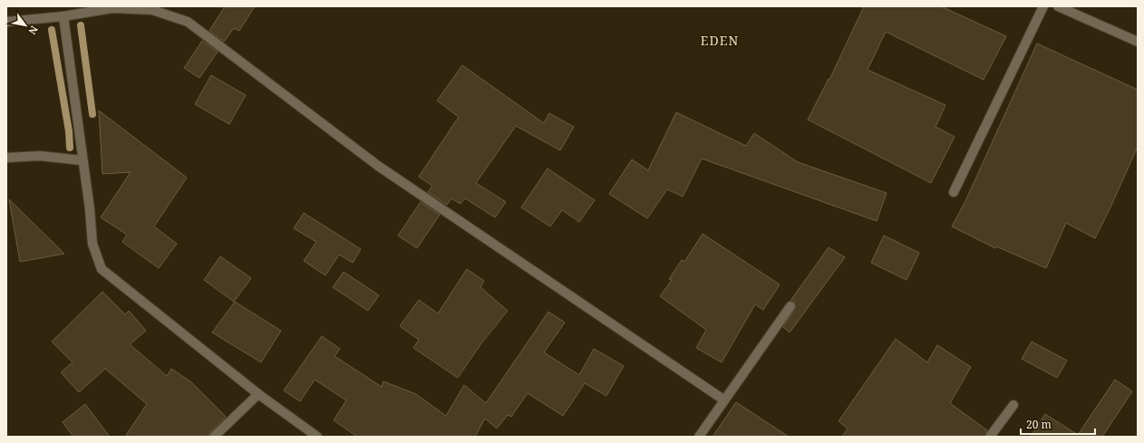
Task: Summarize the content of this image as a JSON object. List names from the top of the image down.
{
  "districts": ["EDEN"],
  "scale_bar": "20 m",
  "north": "bottom right"
}
